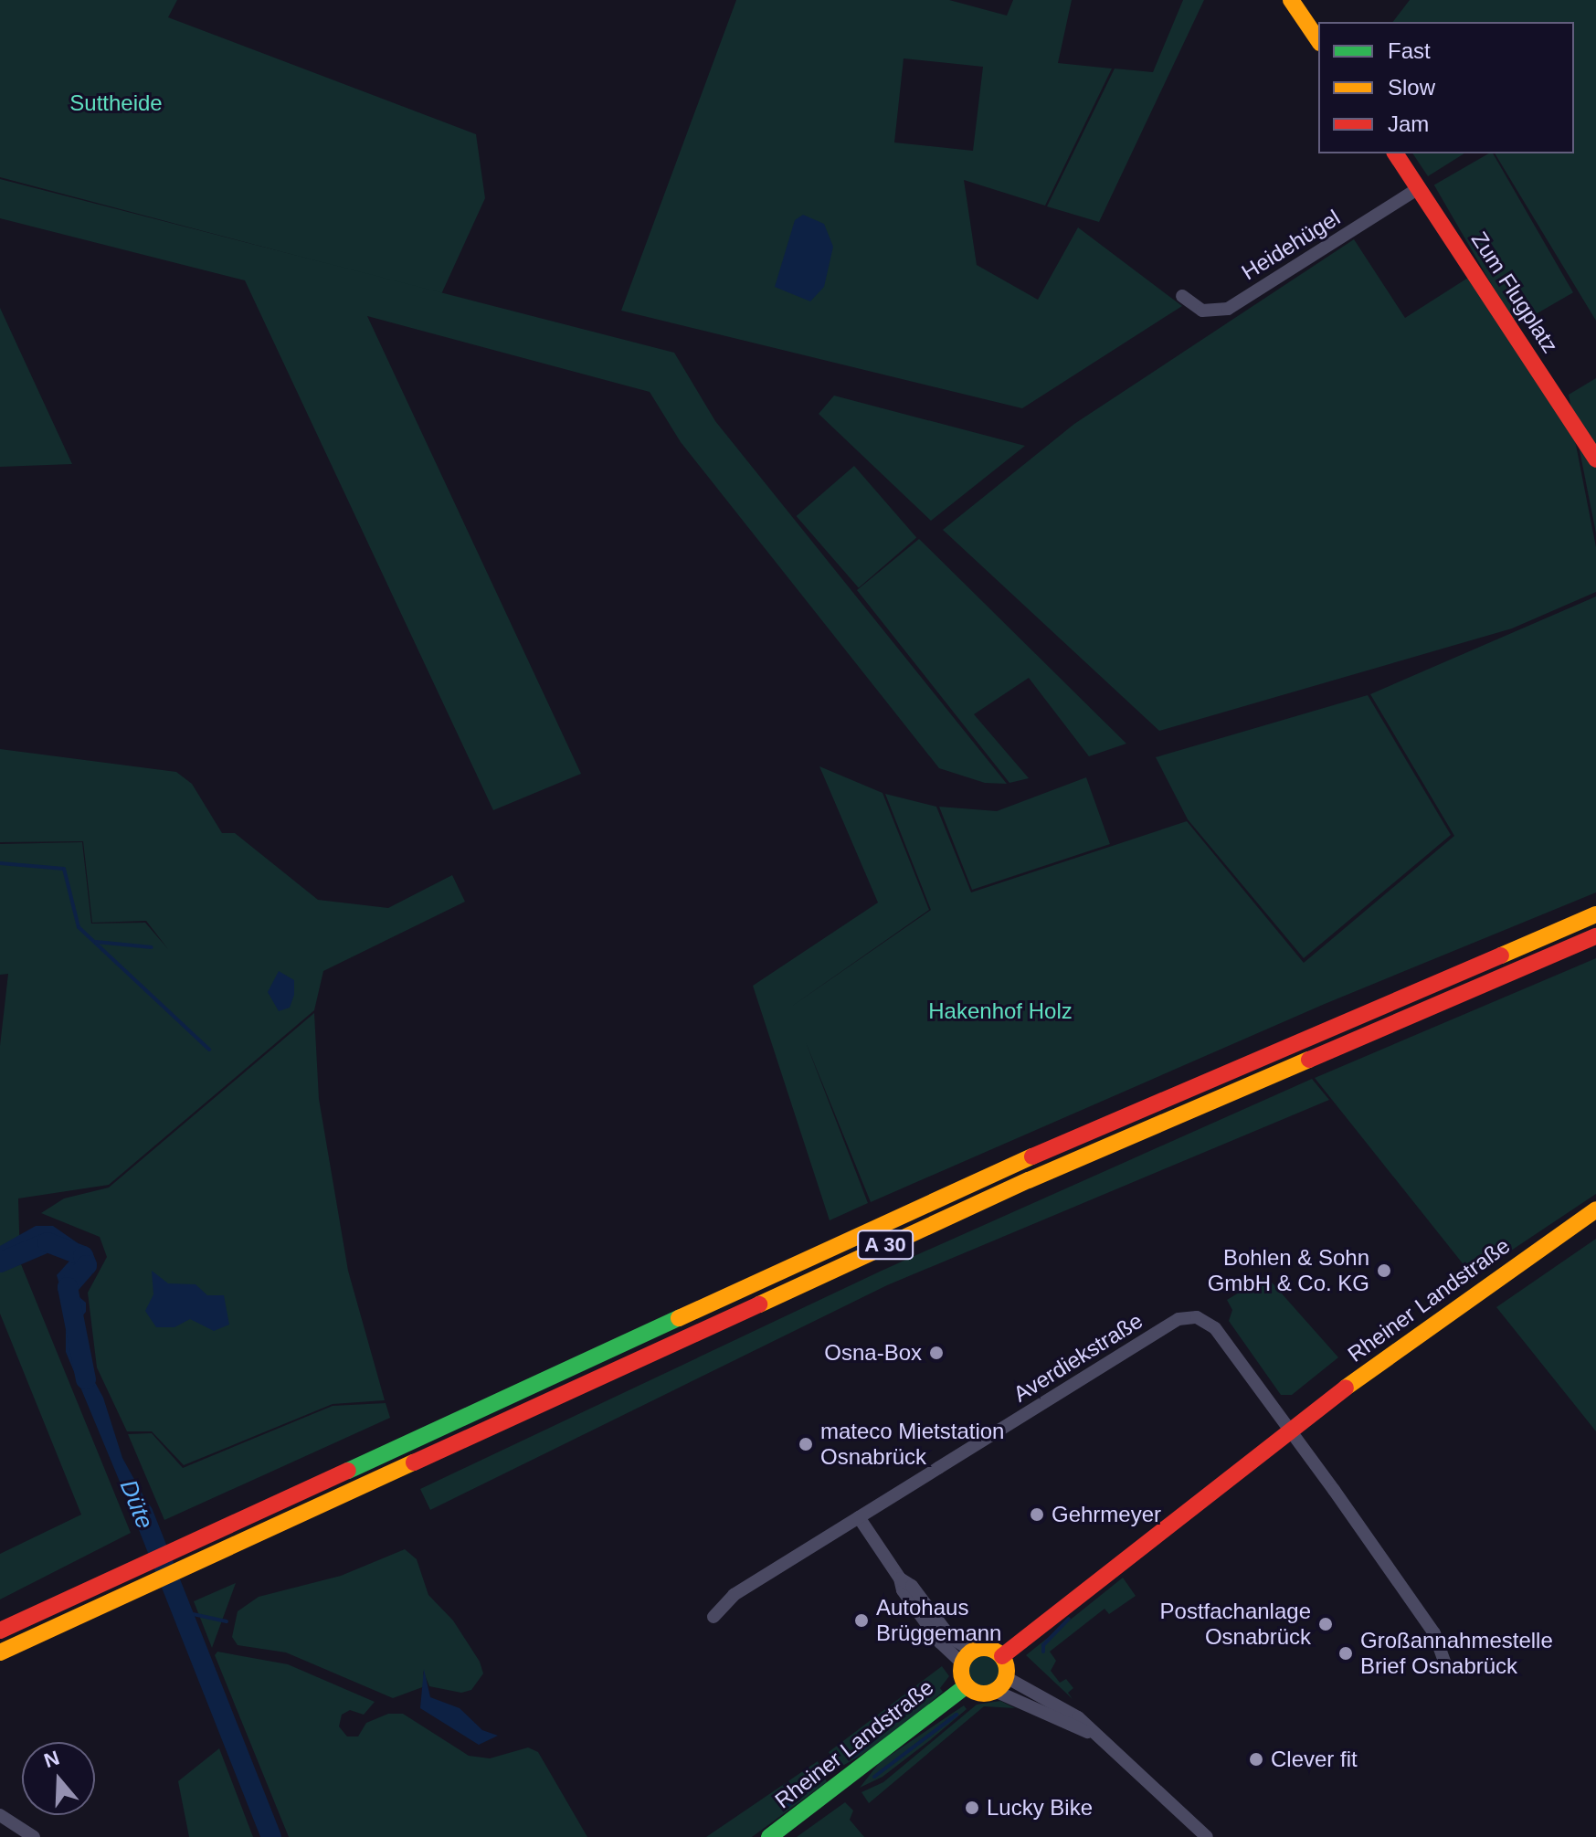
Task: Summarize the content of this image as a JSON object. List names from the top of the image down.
{
  "streets": {
    "main road": ["Zum Flugplatz", "A 30", "Rheiner Landstraße"],
    "street": ["Heidehügel", "Averdiekstraße"]
  },
  "crossings": [
    ["Heidehügel", "Zum Flugplatz"],
    ["Rheiner Landstraße", "Averdiekstraße"]
  ],
  "water": ["Düte"],
  "parks": ["Suttheide", "Hakenhof Holz"],
  "places": [
    "Bohlen & Sohn GmbH & Co. KG",
    "Osna-Box",
    "mateco Mietstation Osnabrück",
    "Gehrmeyer",
    "Autohaus Brüggemann",
    "Postfachanlage Osnabrück",
    "Großannahmestelle Brief Osnabrück",
    "Clever fit",
    "Lucky Bike"
  ],
  "legend": ["Fast", "Slow", "Jam"],
  "north": "top"
}
